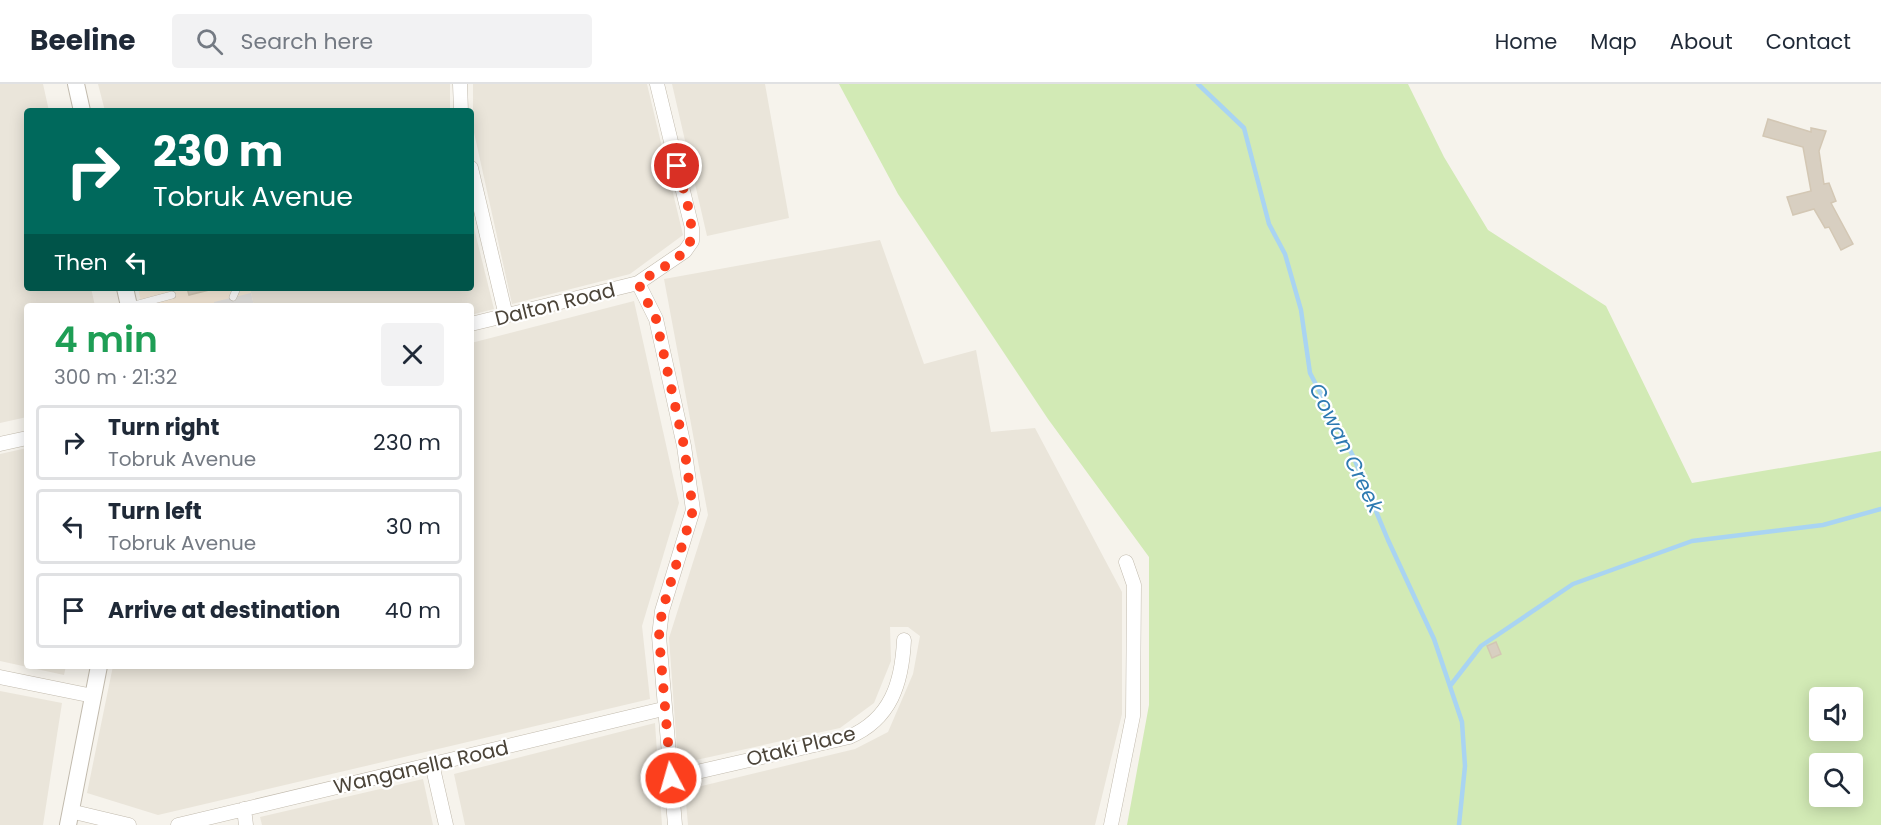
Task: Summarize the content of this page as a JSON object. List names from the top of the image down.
{
  "streets": {
    "street": ["Dalton Road", "Otaki Place", "Wanganella Road"]
  },
  "water": ["Cowan Creek"],
  "page": {
    "header": "Beeline",
    "search": "Search here",
    "nav": [
      "Home",
      "Map",
      "About",
      "Contact"
    ],
    "turn": ["230 m", "Tobruk Avenue"],
    "then": "Then",
    "heading": ["4 min", "300 m · 21:32"],
    "list": [
      {
        "name": "Turn right",
        "note": "Tobruk Avenue",
        "value": "230 m"
      },
      {
        "name": "Turn left",
        "note": "Tobruk Avenue",
        "value": "30 m"
      },
      {
        "name": "Arrive at destination",
        "value": "40 m"
      }
    ]
  }
}
